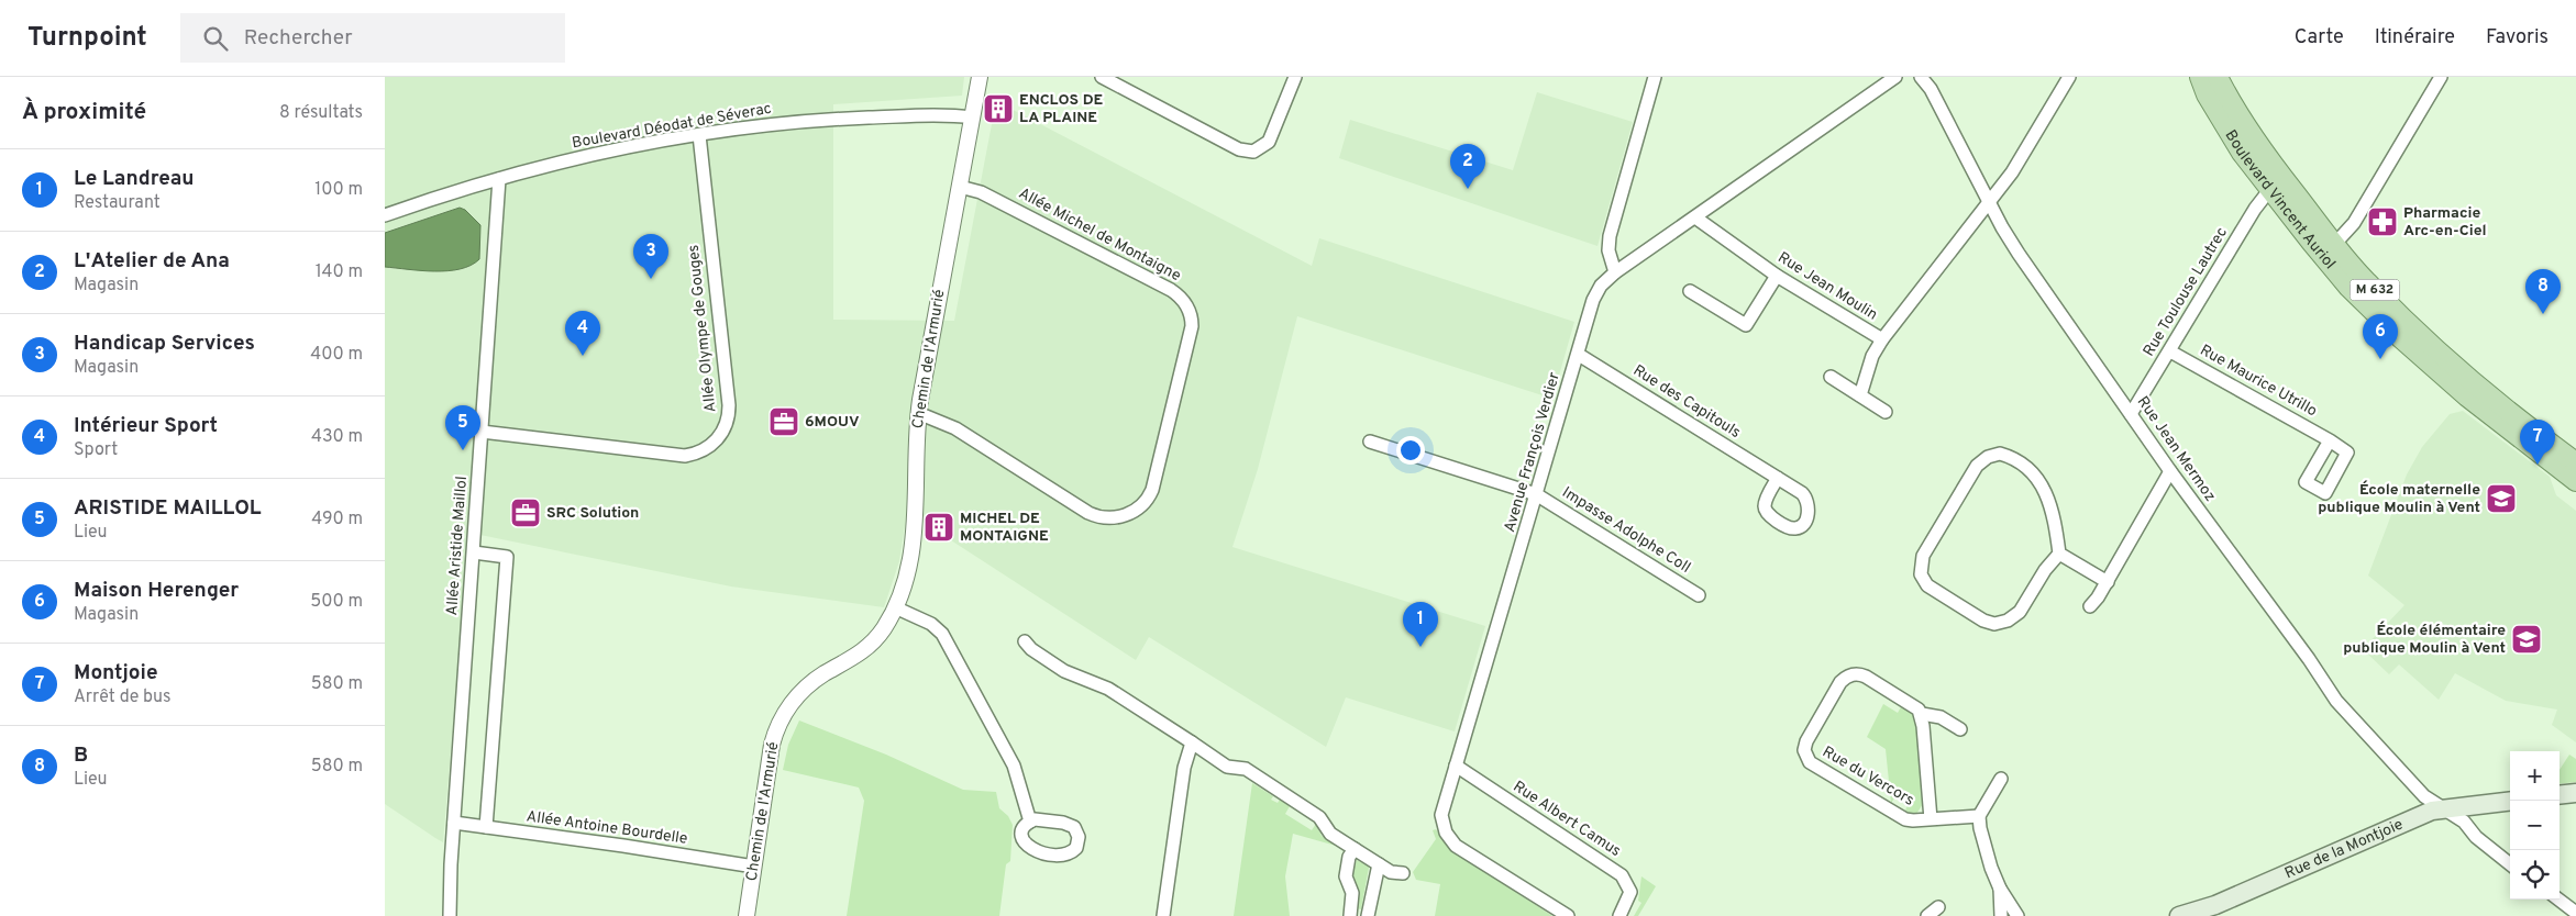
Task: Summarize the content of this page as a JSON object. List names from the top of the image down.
{
  "streets": {
    "main road": ["Boulevard Vincent Auriol", "M 632", "Rue de la Montjoie"],
    "street": [
      "Boulevard Déodat de Séverac",
      "Allée Michel de Montaigne",
      "Rue Jean Moulin",
      "Rue Toulouse Lautrec",
      "Allée Olympe de Gouges",
      "Chemin de l'Armurié",
      "Rue Maurice Utrillo",
      "Rue des Capitouls",
      "Rue Jean Mermoz",
      "Avenue François Verdier",
      "Impasse Adolphe Coll",
      "Allée Aristide Maillol",
      "Rue du Vercors",
      "Rue Albert Camus",
      "Allée Antoine Bourdelle"
    ]
  },
  "crossings": [
    ["Boulevard Déodat de Séverac", "Allée Olympe de Gouges"],
    ["Boulevard Déodat de Séverac", "Chemin de l'Armurié"],
    ["Boulevard Déodat de Séverac", "Allée Aristide Maillol"],
    ["Boulevard Vincent Auriol", "Rue Toulouse Lautrec"],
    ["Allée Michel de Montaigne", "Chemin de l'Armurié"],
    ["Rue Jean Moulin", "Rue Jean Mermoz"],
    ["Rue Jean Moulin", "Avenue François Verdier"],
    ["Rue Toulouse Lautrec", "Rue Maurice Utrillo"],
    ["Rue Toulouse Lautrec", "Rue Jean Mermoz"],
    ["Allée Olympe de Gouges", "Allée Aristide Maillol"],
    ["Chemin de l'Armurié", "Allée Antoine Bourdelle"],
    ["Rue des Capitouls", "Avenue François Verdier"],
    ["Rue Jean Mermoz", "Rue de la Montjoie"],
    ["Avenue François Verdier", "Impasse Adolphe Coll"],
    ["Avenue François Verdier", "Rue Albert Camus"],
    ["Allée Aristide Maillol", "Allée Antoine Bourdelle"]
  ],
  "places": {
    "building": ["ENCLOS DE LA PLAINE", "MICHEL DE MONTAIGNE"],
    "pharmacy": ["Pharmacie Arc-en-Ciel"],
    "office": ["6MOUV", "SRC Solution"],
    "school or university": ["École maternelle publique Moulin à Vent", "École élémentaire publique Moulin à Vent"]
  },
  "page": {
    "header": "Turnpoint",
    "search": "Rechercher",
    "nav": ["Carte", "Itinéraire", "Favoris"],
    "heading": ["À proximité", "8 résultats"],
    "pins": [
      "2",
      "3",
      "8",
      "4",
      "6",
      "5",
      "7",
      "1"
    ],
    "list": [
      {
        "mark": "1",
        "name": "Le Landreau",
        "note": "Restaurant",
        "value": "100 m"
      },
      {
        "mark": "2",
        "name": "L'Atelier de Ana",
        "note": "Magasin",
        "value": "140 m"
      },
      {
        "mark": "3",
        "name": "Handicap Services",
        "note": "Magasin",
        "value": "400 m"
      },
      {
        "mark": "4",
        "name": "Intérieur Sport",
        "note": "Sport",
        "value": "430 m"
      },
      {
        "mark": "5",
        "name": "ARISTIDE MAILLOL",
        "note": "Lieu",
        "value": "490 m"
      },
      {
        "mark": "6",
        "name": "Maison Herenger",
        "note": "Magasin",
        "value": "500 m"
      },
      {
        "mark": "7",
        "name": "Montjoie",
        "note": "Arrêt de bus",
        "value": "580 m"
      },
      {
        "mark": "8",
        "name": "B",
        "note": "Lieu",
        "value": "580 m"
      }
    ],
    "map_buttons": ["+", "−"]
  }
}
